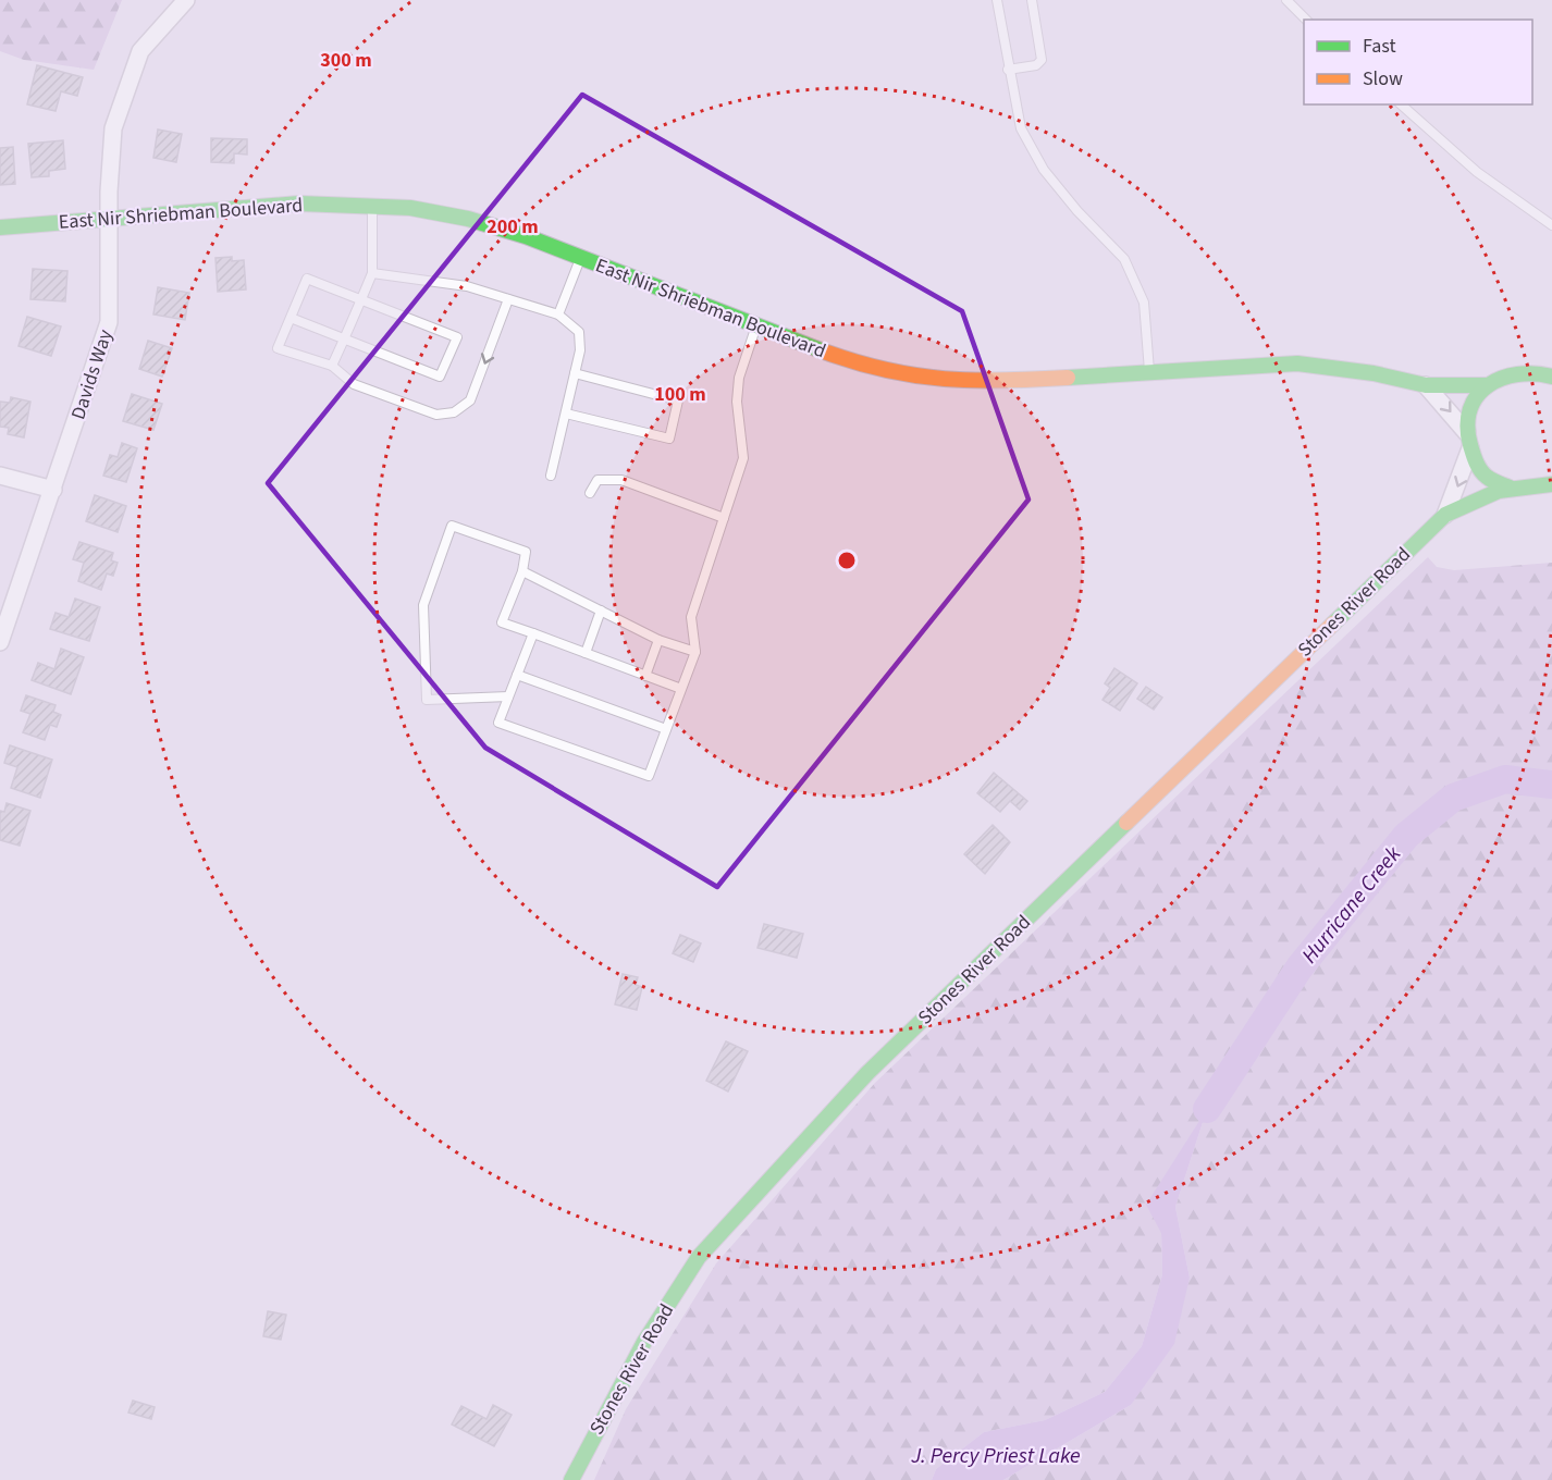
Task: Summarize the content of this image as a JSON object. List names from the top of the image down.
{
  "streets": {
    "street": ["East Nir Shriebman Boulevard", "Davids Way", "Stones River Road"]
  },
  "crossings": [
    ["East Nir Shriebman Boulevard", "Davids Way"],
    ["East Nir Shriebman Boulevard", "Stones River Road"]
  ],
  "water": ["Hurricane Creek", "J. Percy Priest Lake"],
  "legend": ["Fast", "Slow"],
  "rings": ["300 m", "200 m", "100 m"]
}
